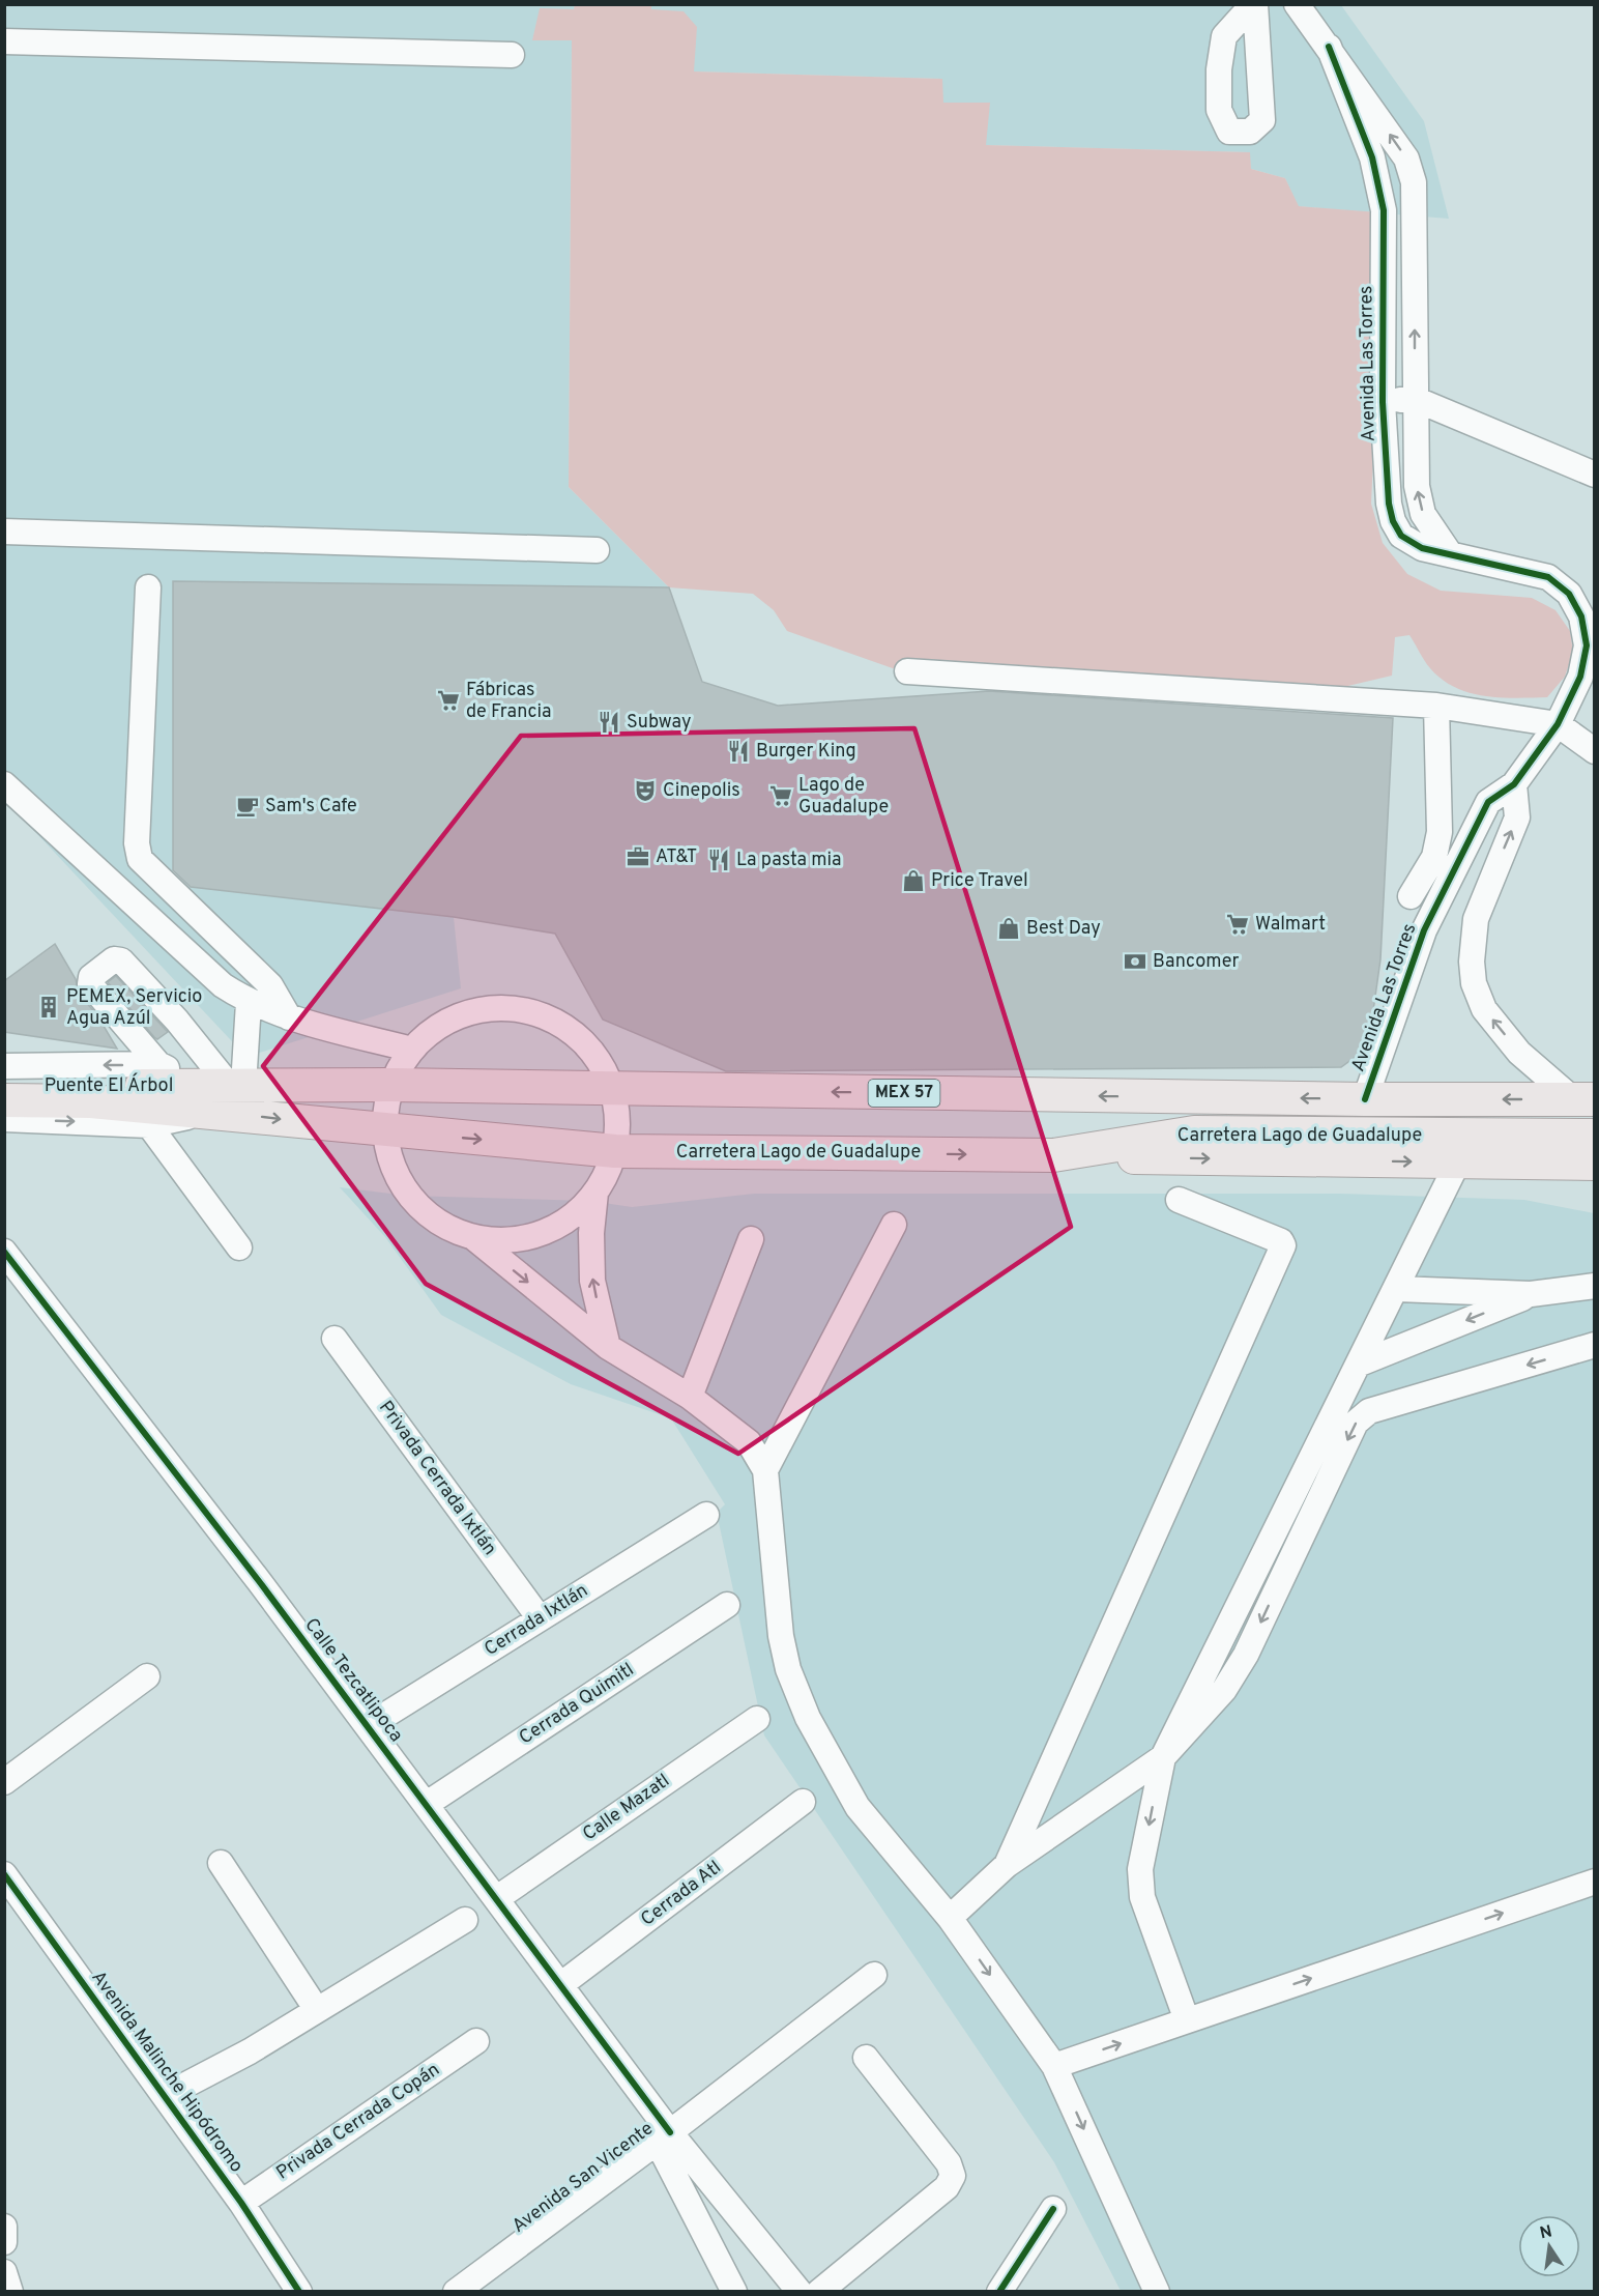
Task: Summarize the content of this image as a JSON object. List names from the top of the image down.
{
  "streets": {
    "main road": ["Puente El Árbol", "MEX 57", "Carretera Lago de Guadalupe"],
    "street": [
      "Avenida Las Torres",
      "Privada Cerrada Ixtlán",
      "Cerrada Ixtlán",
      "Calle Tezcatlipoca",
      "Cerrada Quimitl",
      "Calle Mazatl",
      "Cerrada Atl",
      "Avenida Malinche Hipódromo",
      "Privada Cerrada Copán",
      "Avenida San Vicente"
    ]
  },
  "crossings": [
    ["Avenida Las Torres", "Carretera Lago de Guadalupe"],
    ["Puente El Árbol", "Carretera Lago de Guadalupe"],
    ["Privada Cerrada Ixtlán", "Cerrada Ixtlán"],
    ["Cerrada Ixtlán", "Calle Tezcatlipoca"],
    ["Calle Tezcatlipoca", "Cerrada Quimitl"],
    ["Calle Tezcatlipoca", "Calle Mazatl"],
    ["Calle Tezcatlipoca", "Cerrada Atl"],
    ["Calle Tezcatlipoca", "Avenida San Vicente"],
    ["Avenida Malinche Hipódromo", "Privada Cerrada Copán"]
  ],
  "places": {
    "supermarket": ["Fábricas de Francia", "Lago de Guadalupe", "Walmart"],
    "restaurant": ["Subway", "Burger King", "La pasta mia"],
    "theatre": ["Cinepolis"],
    "cafe": ["Sam's Cafe"],
    "office": ["AT&T"],
    "shop": ["Price Travel", "Best Day"],
    "bank": ["Bancomer"],
    "building": ["PEMEX, Servicio Agua Azúl"]
  },
  "north": "top"
}
